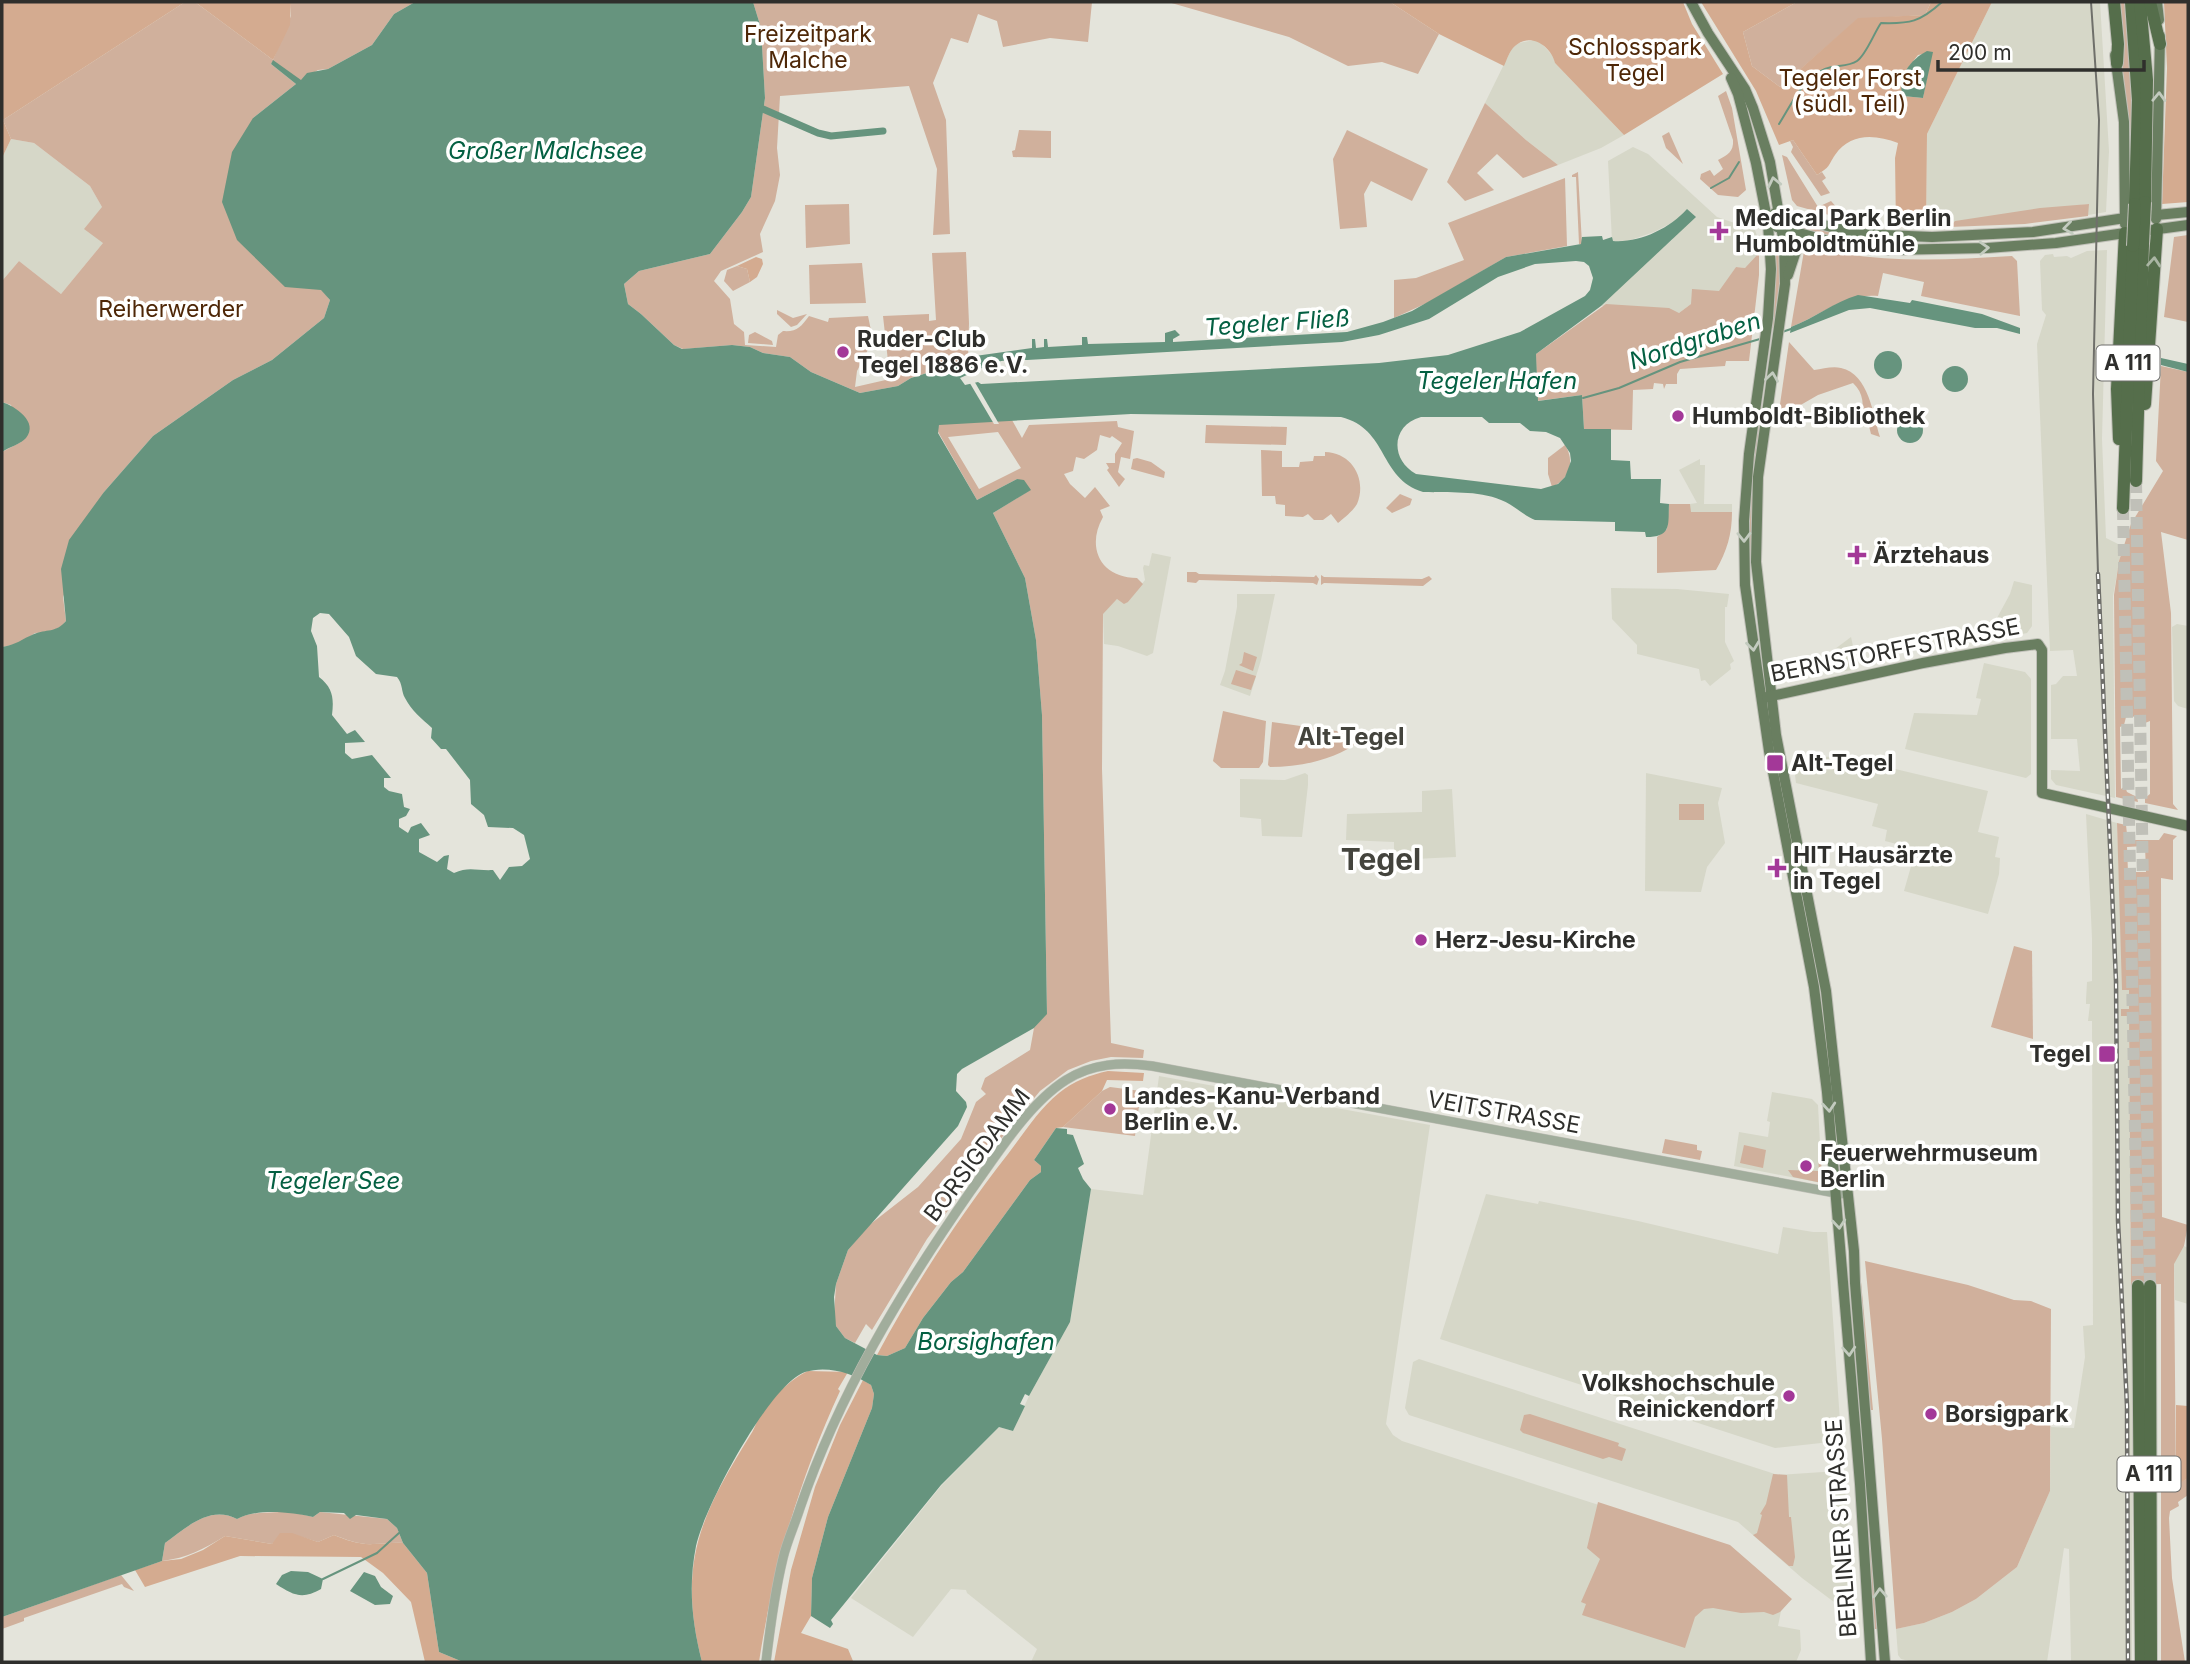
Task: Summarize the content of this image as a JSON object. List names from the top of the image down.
{
  "streets": {
    "highway": ["A 111"],
    "main road": ["BERNSTORFFSTRASSE", "BERLINER STRASSE"],
    "street": ["VEITSTRASSE", "BORSIGDAMM"]
  },
  "crossings": [
    ["BERNSTORFFSTRASSE", "BERLINER STRASSE"],
    ["VEITSTRASSE", "BORSIGDAMM"],
    ["VEITSTRASSE", "BERLINER STRASSE"]
  ],
  "districts": ["Alt-Tegel", "Tegel"],
  "water": [
    "Großer Malchsee",
    "Tegeler Fließ",
    "Nordgraben",
    "Tegeler Hafen",
    "Tegeler See",
    "Borsighafen"
  ],
  "parks": [
    "Freizeitpark Malche",
    "Schlosspark Tegel",
    "Tegeler Forst (südl. Teil)",
    "Reiherwerder"
  ],
  "places": {
    "health": ["Medical Park Berlin Humboldtmühle", "Ärztehaus", "HIT Hausärzte in Tegel"],
    "other": [
      "Ruder-Club Tegel 1886 e.V.",
      "Humboldt-Bibliothek",
      "Herz-Jesu-Kirche",
      "Landes-Kanu-Verband Berlin e.V.",
      "Feuerwehrmuseum Berlin",
      "Volkshochschule Reinickendorf",
      "Borsigpark"
    ],
    "transit": ["Alt-Tegel", "Tegel"]
  },
  "scale_bar": "200 m"
}
